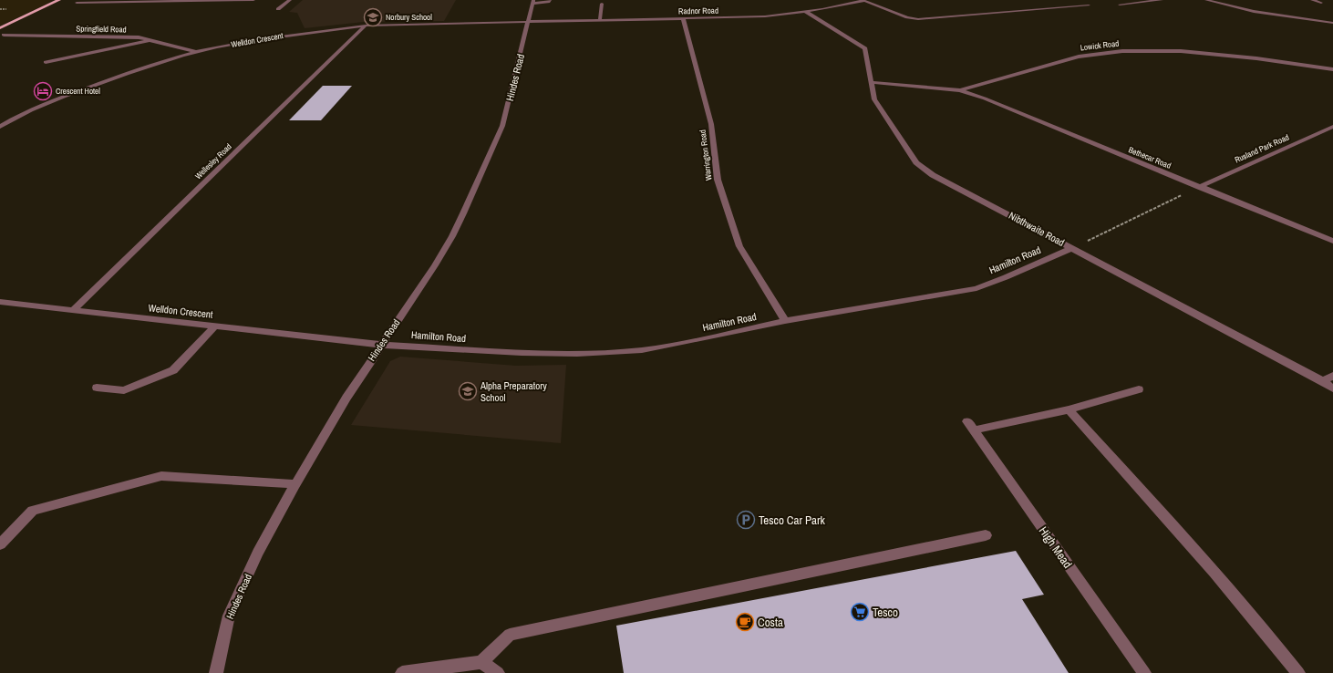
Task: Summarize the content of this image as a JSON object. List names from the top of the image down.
{
  "streets": {
    "street": [
      "Radnor Road",
      "Springfield Road",
      "Welldon Crescent",
      "Lowick Road",
      "Hindes Road",
      "Rusland Park Road",
      "Warrington Road",
      "Bethecar Road",
      "Wellesley Road",
      "Nibthwaite Road",
      "Hamilton Road",
      "High Mead"
    ]
  },
  "crossings": [
    ["Radnor Road", "Welldon Crescent"],
    ["Radnor Road", "Hindes Road"],
    ["Radnor Road", "Warrington Road"],
    ["Radnor Road", "Nibthwaite Road"],
    ["Springfield Road", "Welldon Crescent"],
    ["Welldon Crescent", "Hindes Road"],
    ["Welldon Crescent", "Wellesley Road"],
    ["Welldon Crescent", "Hamilton Road"],
    ["Lowick Road", "Bethecar Road"],
    ["Lowick Road", "Nibthwaite Road"],
    ["Hindes Road", "Hamilton Road"],
    ["Rusland Park Road", "Bethecar Road"],
    ["Warrington Road", "Hamilton Road"],
    ["Nibthwaite Road", "Hamilton Road"]
  ],
  "places": {
    "school or university": ["Norbury School", "Alpha Preparatory School"],
    "hotel": ["Crescent Hotel"],
    "parking": ["Tesco Car Park"],
    "supermarket": ["Tesco"],
    "cafe": ["Costa"]
  }
}
